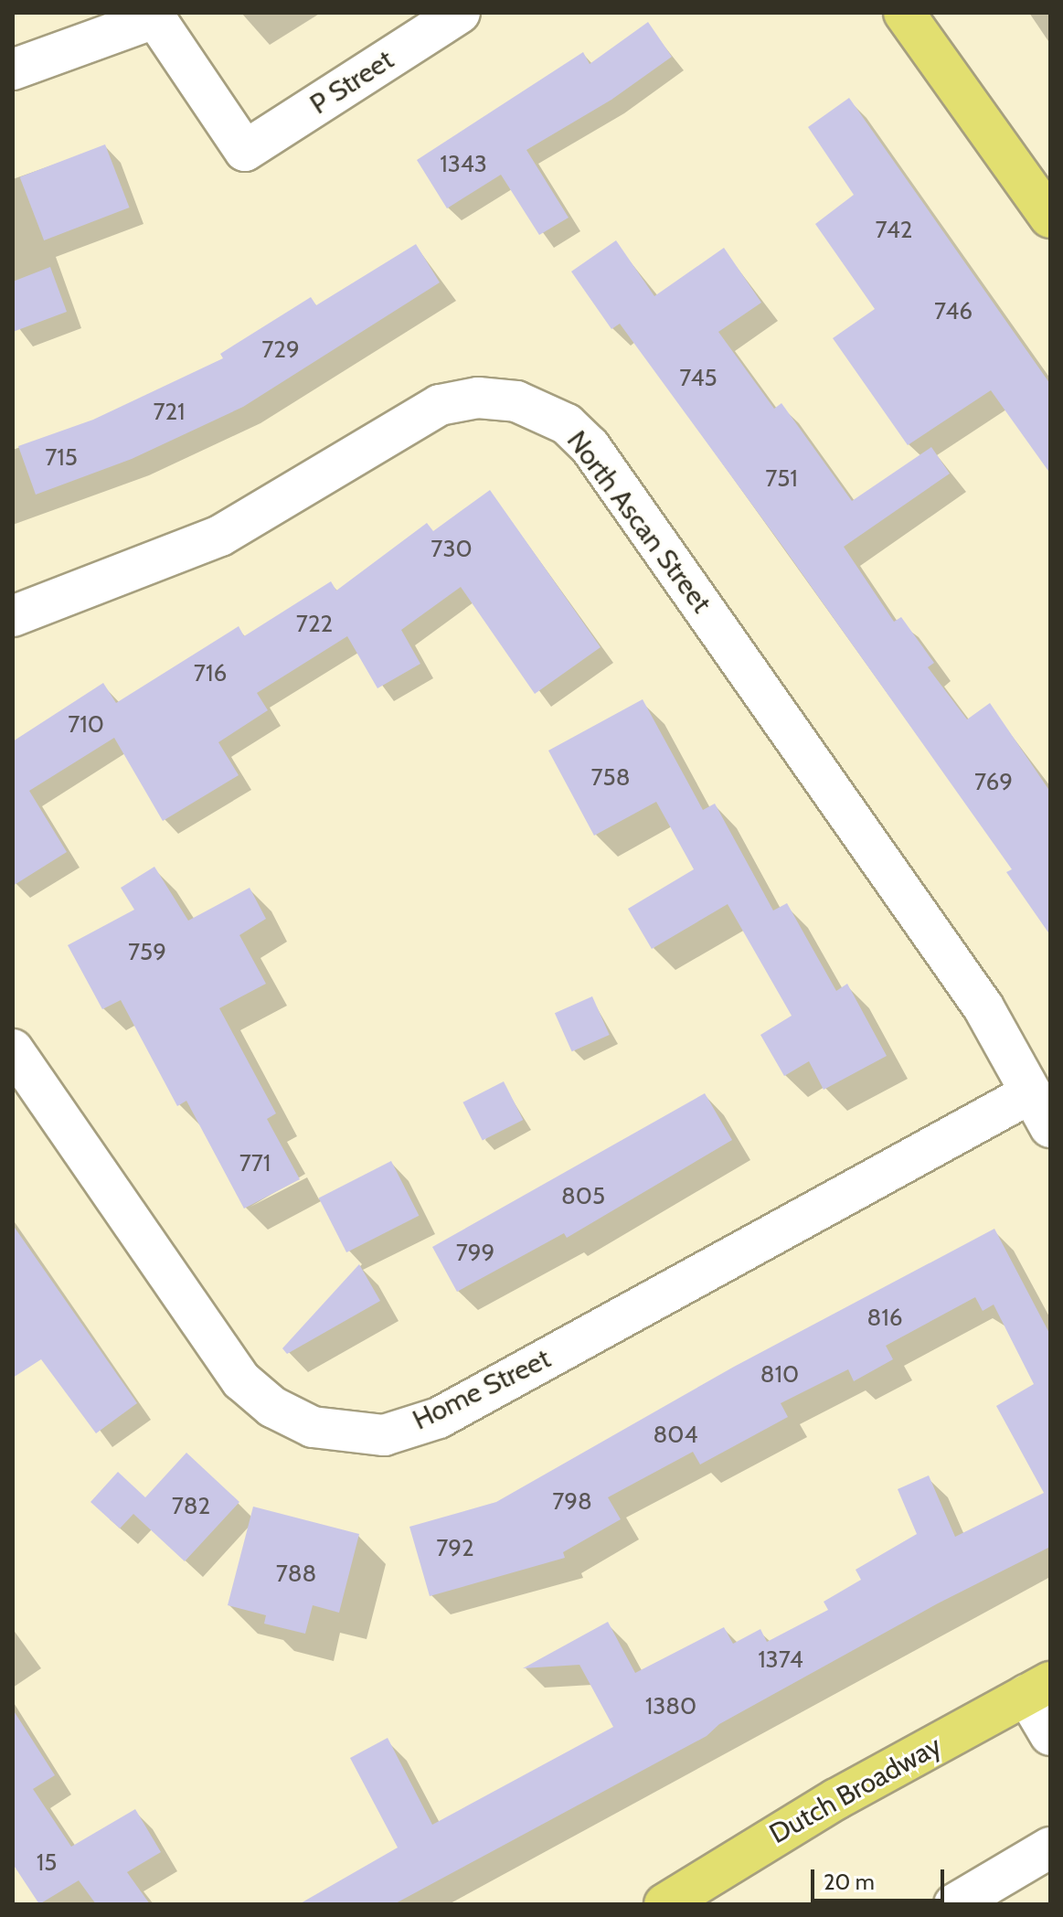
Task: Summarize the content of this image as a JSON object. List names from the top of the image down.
{
  "streets": {
    "main road": ["Dutch Broadway"],
    "street": ["P Street", "North Ascan Street", "Home Street"]
  },
  "crossings": [
    ["North Ascan Street", "Home Street"]
  ],
  "house_numbers": [
    "1343",
    "742",
    "746",
    "729",
    "745",
    "721",
    "715",
    "751",
    "730",
    "722",
    "716",
    "710",
    "758",
    "769",
    "759",
    "771",
    "805",
    "799",
    "816",
    "810",
    "804",
    "798",
    "782",
    "792",
    "788",
    "1374",
    "1380",
    "15"
  ],
  "scale_bar": "20 m"
}
